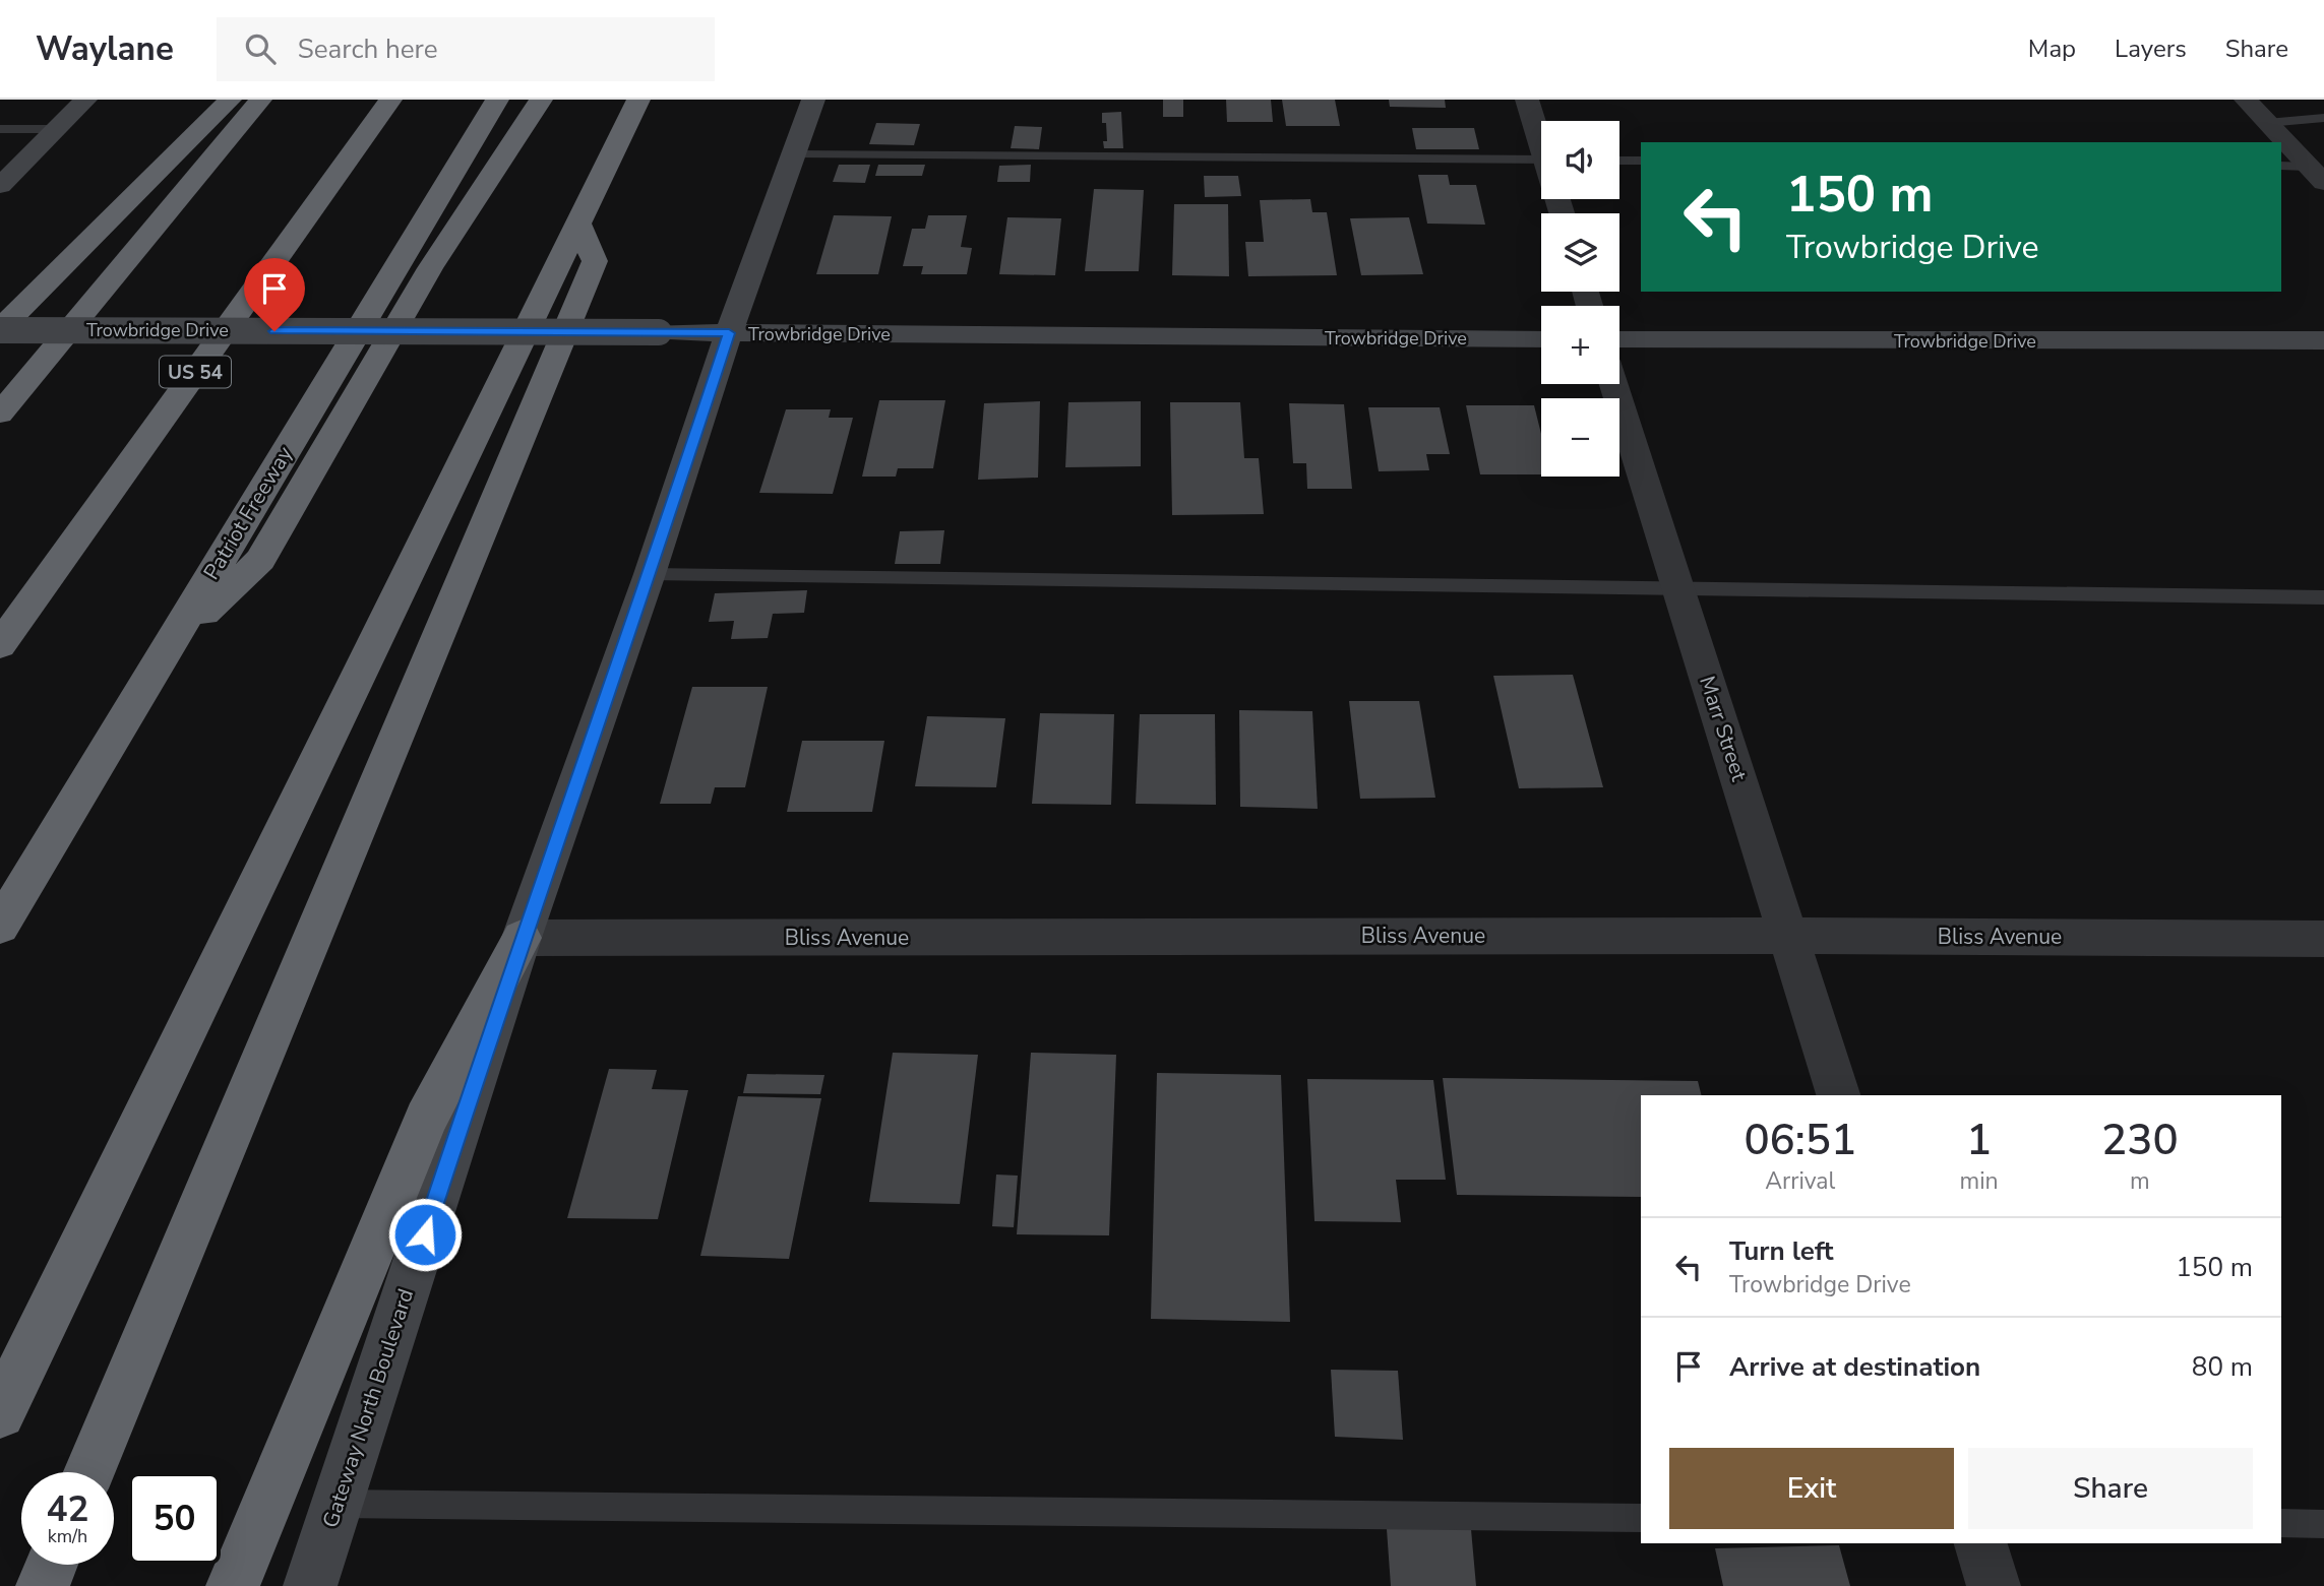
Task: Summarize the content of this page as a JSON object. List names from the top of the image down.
{
  "streets": {
    "highway": ["US 54", "Patriot Freeway"],
    "main road": ["Trowbridge Drive", "Gateway North Boulevard"],
    "street": ["Marr Street", "Bliss Avenue"]
  },
  "crossings": [
    ["Trowbridge Drive", "Gateway North Boulevard"],
    ["Marr Street", "Bliss Avenue"],
    ["Bliss Avenue", "Gateway North Boulevard"]
  ],
  "page": {
    "header": "Waylane",
    "search": "Search here",
    "nav": ["Map", "Layers", "Share"],
    "map_buttons": ["+", "−"],
    "turn": ["150 m", "Trowbridge Drive"],
    "eta": [
      "06:51",
      "Arrival",
      "1",
      "min",
      "230",
      "m"
    ],
    "list": [
      {
        "name": "Turn left",
        "note": "Trowbridge Drive",
        "value": "150 m"
      },
      {
        "name": "Arrive at destination",
        "value": "80 m"
      }
    ],
    "buttons": ["Exit", "Share"],
    "speed": "42 km/h",
    "limit": "50"
  }
}
